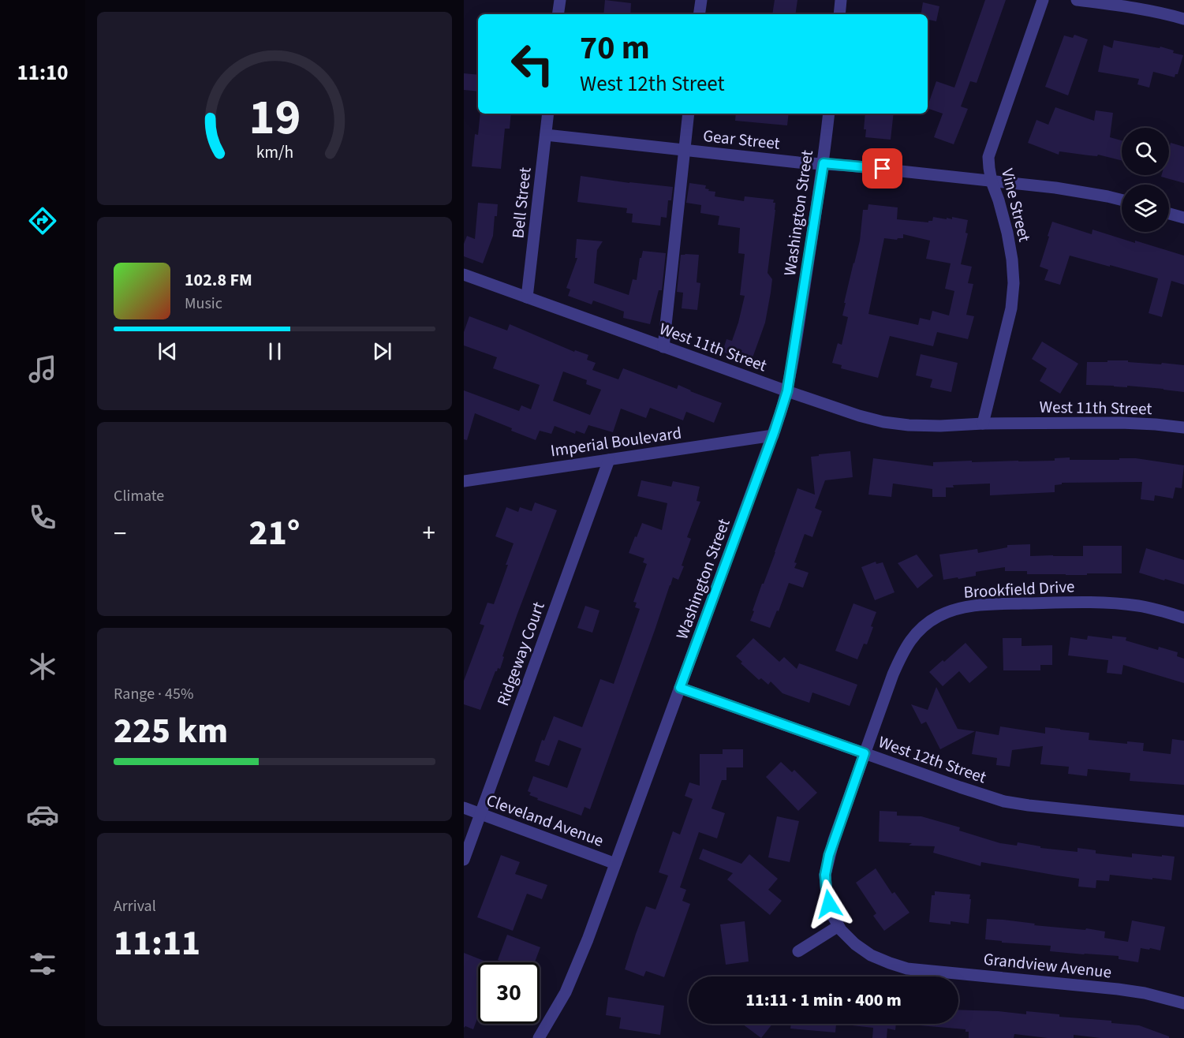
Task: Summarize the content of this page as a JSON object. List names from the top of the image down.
{
  "streets": {
    "street": [
      "Gear Street",
      "Bell Street",
      "Vine Street",
      "Washington Street",
      "West 11th Street",
      "Imperial Boulevard",
      "Brookfield Drive",
      "Ridgeway Court",
      "West 12th Street",
      "Cleveland Avenue",
      "Grandview Avenue"
    ]
  },
  "crossings": [
    ["Gear Street", "Bell Street"],
    ["Gear Street", "Vine Street"],
    ["Gear Street", "Washington Street"],
    ["Bell Street", "West 11th Street"],
    ["Vine Street", "West 11th Street"],
    ["Washington Street", "West 11th Street"],
    ["Washington Street", "Imperial Boulevard"],
    ["Washington Street", "West 12th Street"],
    ["Washington Street", "Cleveland Avenue"],
    ["Imperial Boulevard", "Ridgeway Court"],
    ["Brookfield Drive", "West 12th Street"],
    ["Brookfield Drive", "Grandview Avenue"],
    ["Ridgeway Court", "Cleveland Avenue"]
  ],
  "page": {
    "tabs": "11:10",
    "turn": ["70 m", "West 12th Street"],
    "song": ["102.8 FM", "Music"],
    "tile": [
      "Climate",
      ["Range · 45%", "225 km"],
      ["Arrival", "11:11"]
    ],
    "heat": ["−", "21°", "+"],
    "limit": "30",
    "trip": "11:11 · 1 min · 400 m",
    "gauge": ["19", "km/h"]
  }
}
